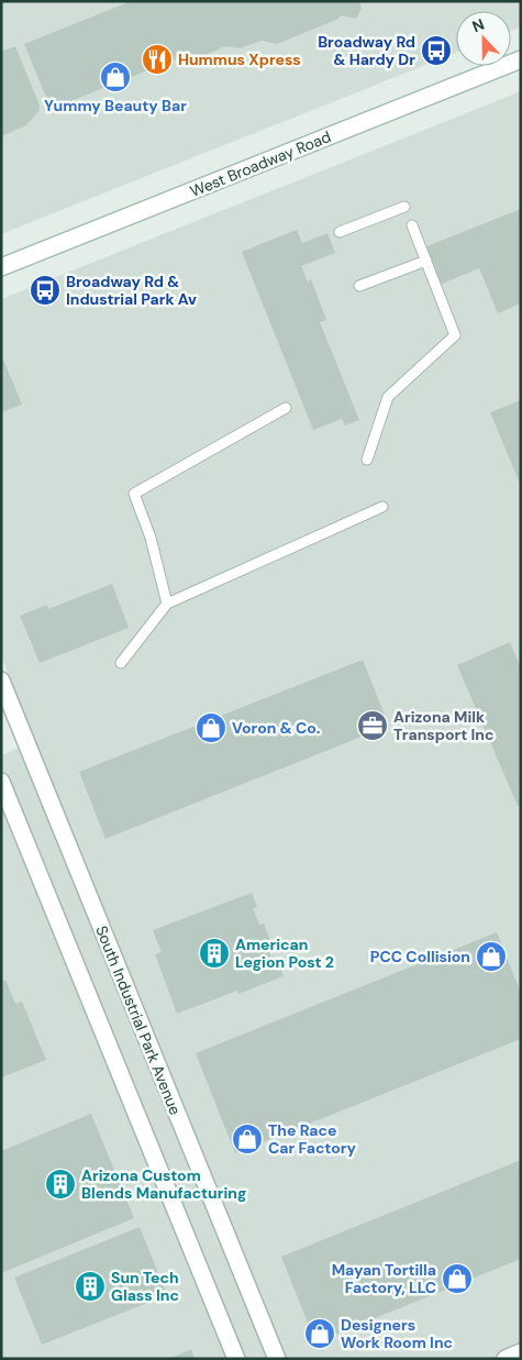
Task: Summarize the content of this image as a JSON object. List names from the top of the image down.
{
  "streets": {
    "street": ["West Broadway Road", "South Industrial Park Avenue"]
  },
  "places": {
    "bus stop": ["Broadway Rd & Hardy Dr", "Broadway Rd & Industrial Park Av"],
    "restaurant": ["Hummus Xpress"],
    "shop": [
      "Yummy Beauty Bar",
      "Voron & Co.",
      "PCC Collision",
      "The Race Car Factory",
      "Mayan Tortilla Factory, LLC",
      "Designers Work Room Inc"
    ],
    "office": ["Arizona Milk Transport Inc"],
    "building": ["American Legion Post 2", "Arizona Custom Blends Manufacturing", "Sun Tech Glass Inc"]
  },
  "north": "top"
}
